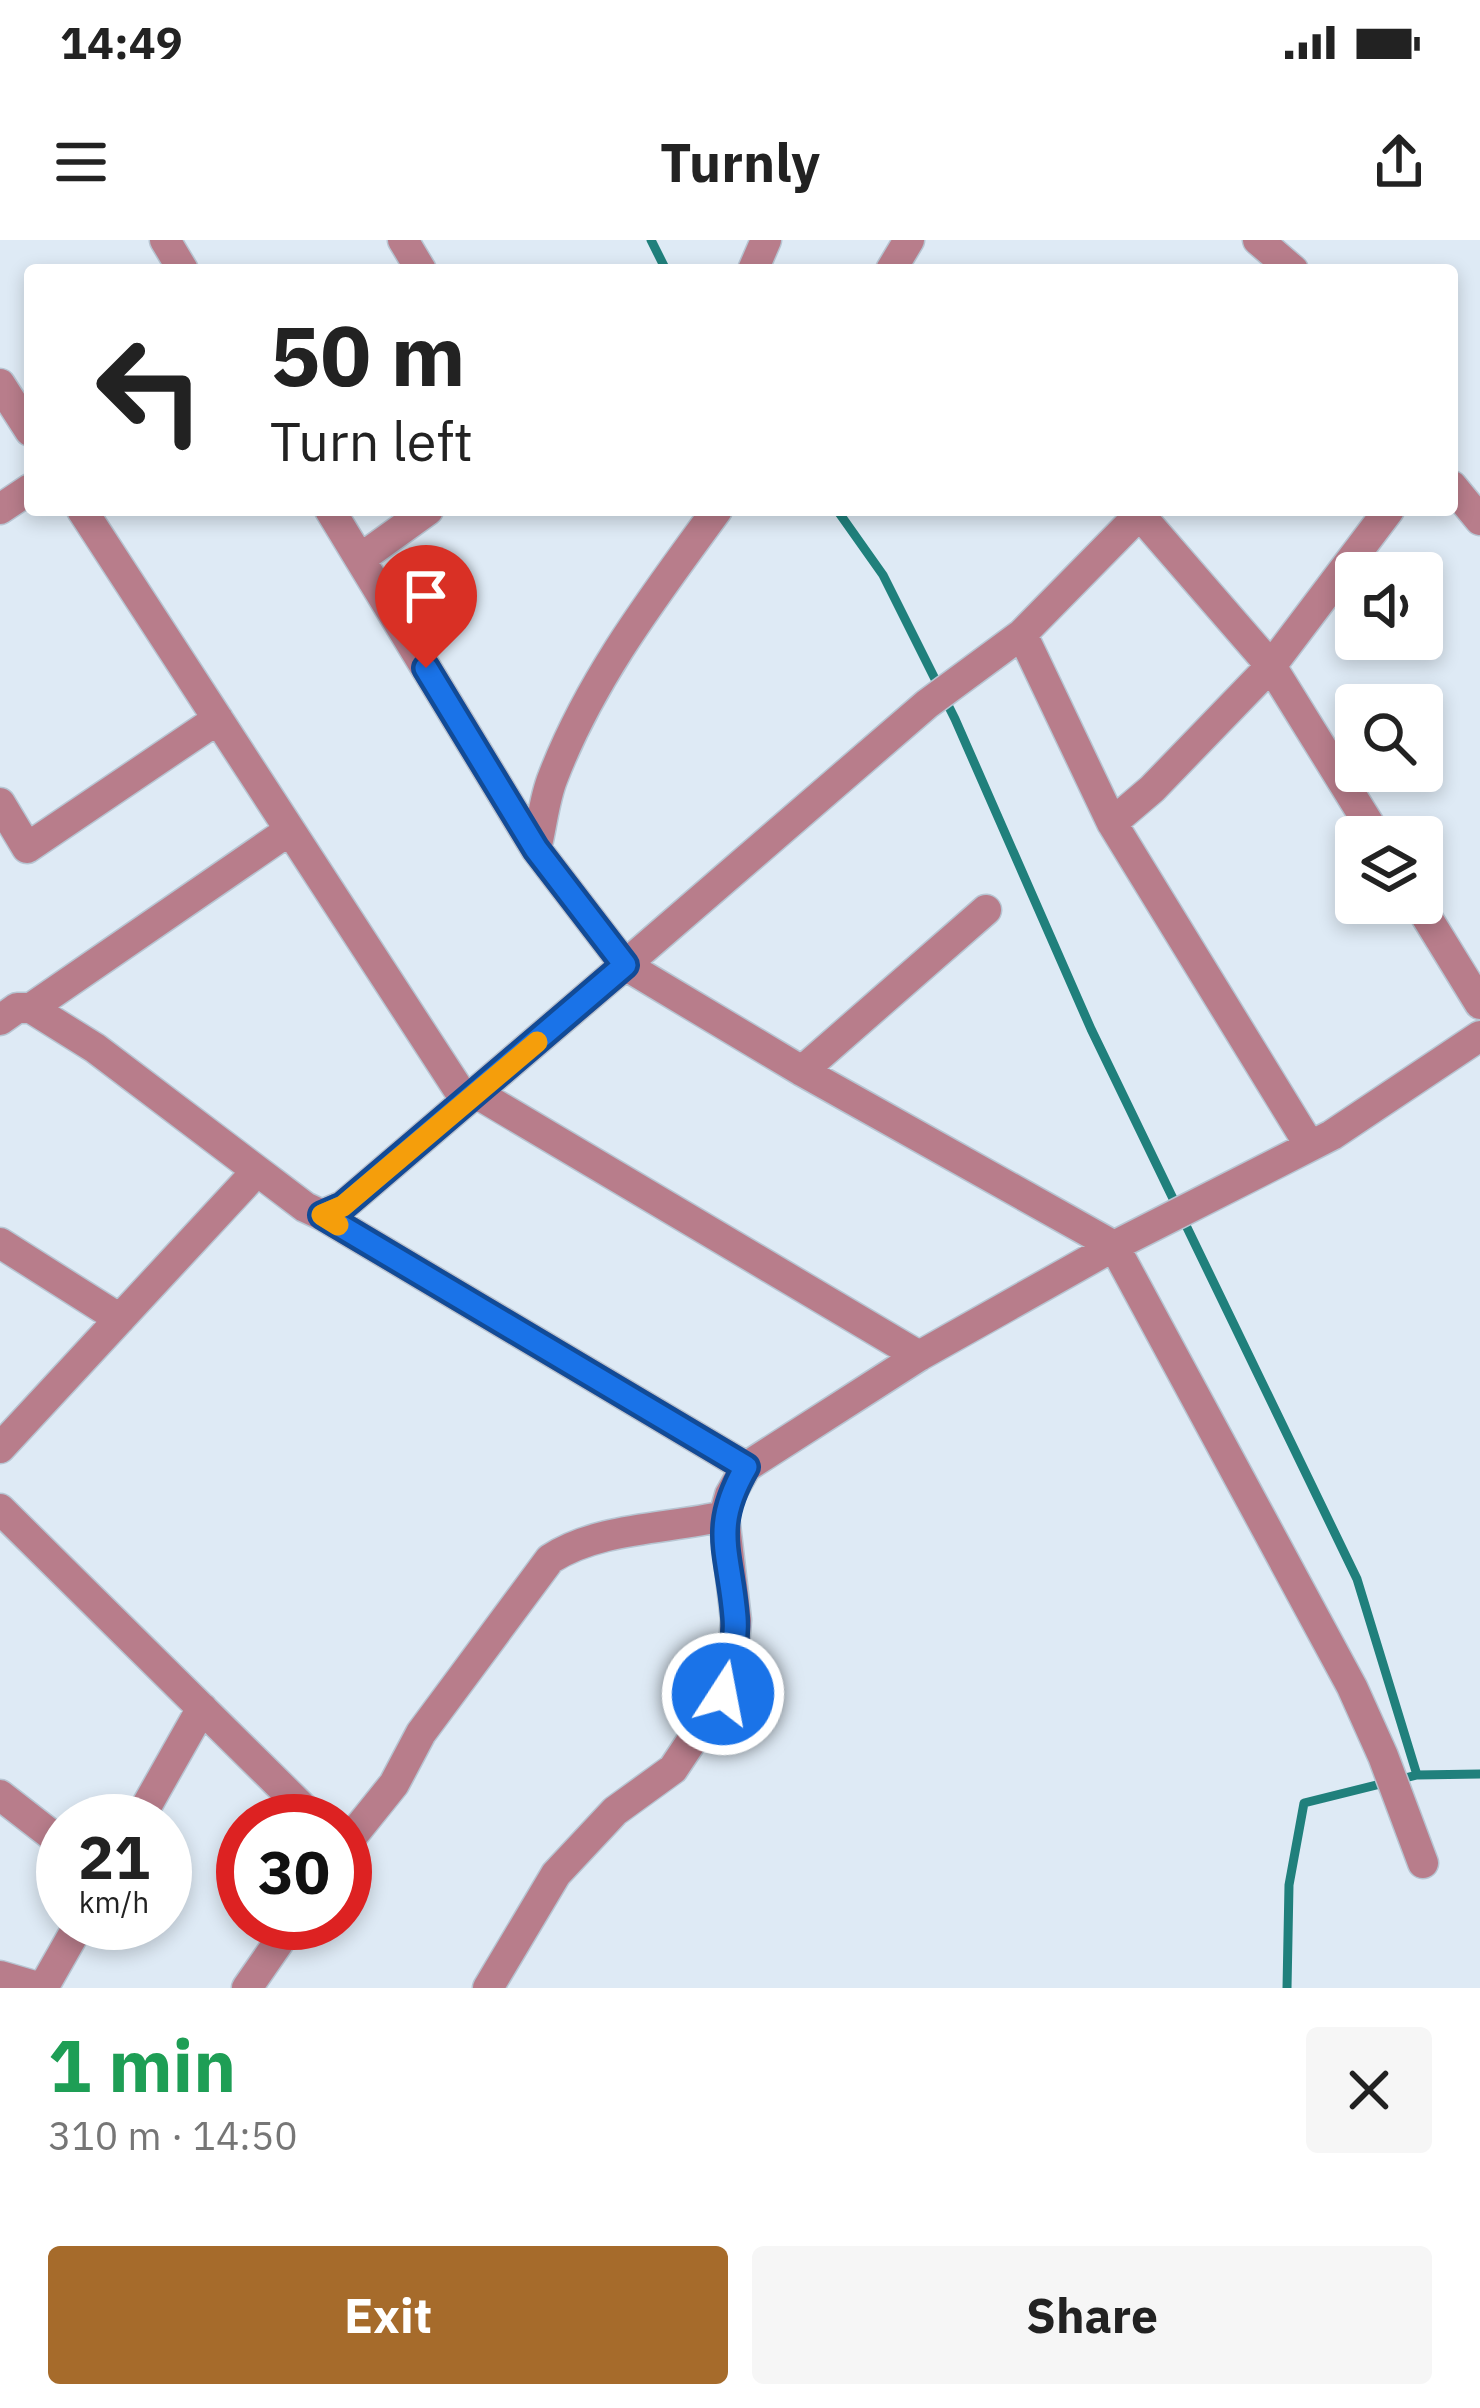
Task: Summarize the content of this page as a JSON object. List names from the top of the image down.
{
  "page": {
    "status": "14:49",
    "header": "Turnly",
    "turn": ["50 m", "Turn left"],
    "speed": "21 km/h",
    "limit": "30",
    "heading": ["1 min", "310 m · 14:50"],
    "buttons": ["Exit", "Share"]
  }
}
